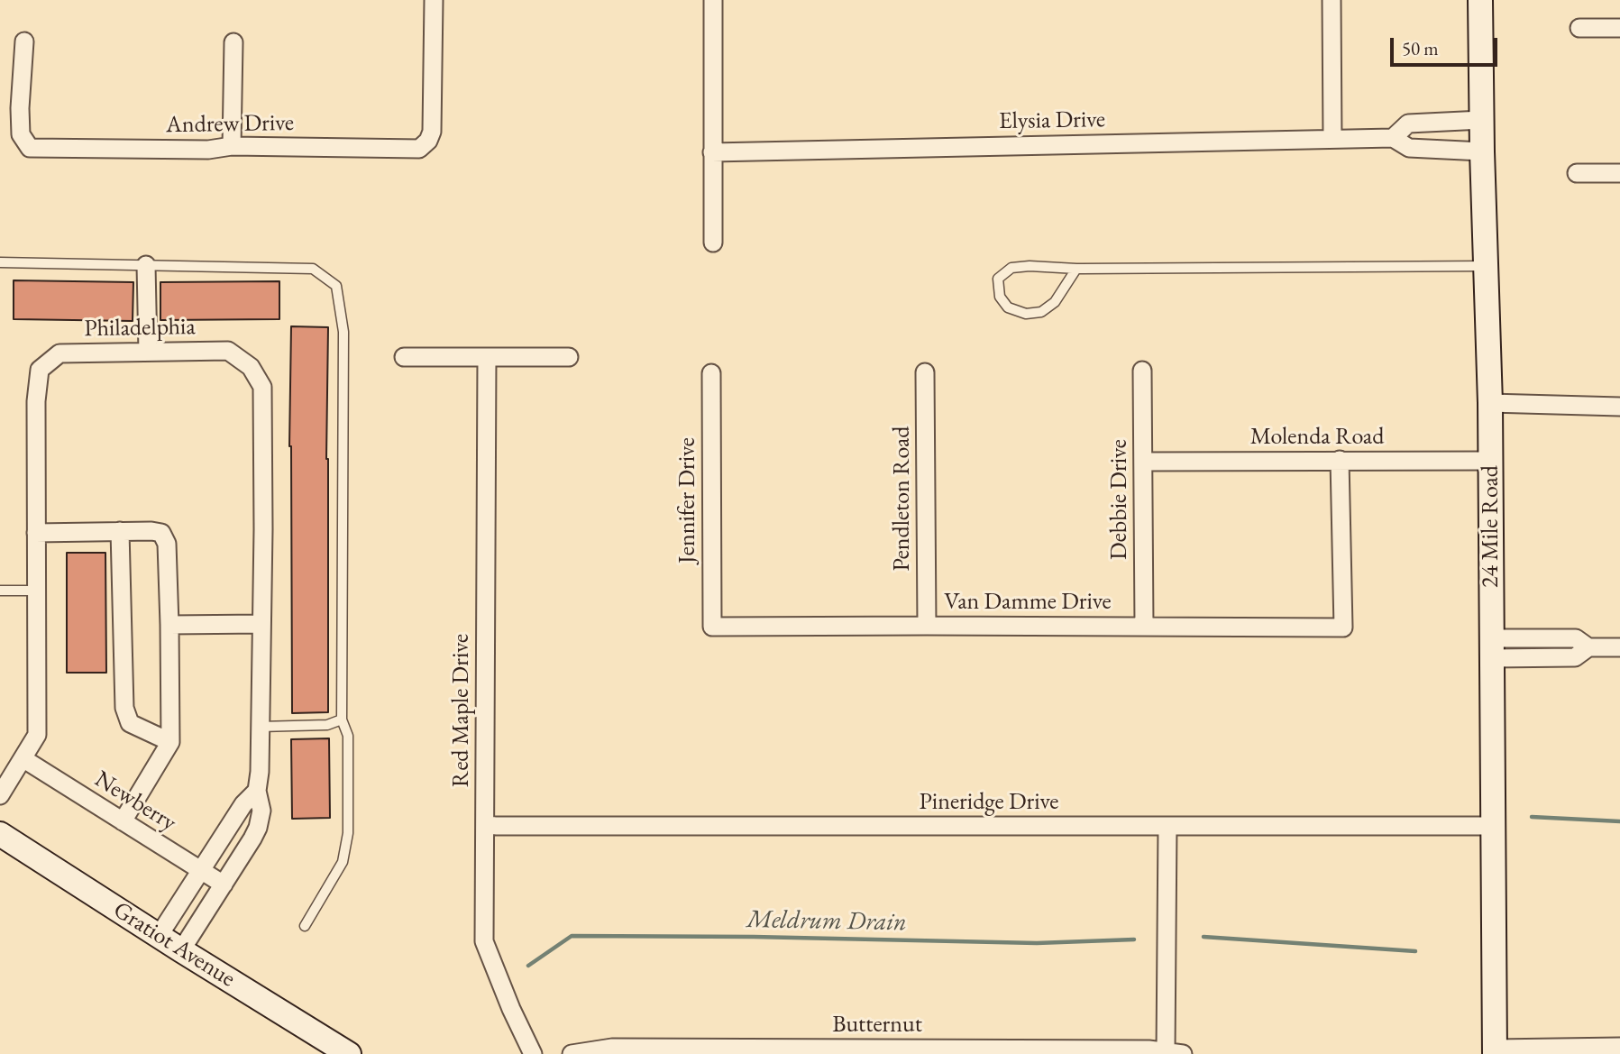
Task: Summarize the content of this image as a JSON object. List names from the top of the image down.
{
  "streets": {
    "street": [
      "Elysia Drive",
      "Andrew Drive",
      "Philadelphia",
      "Molenda Road",
      "Pendleton Road",
      "Debbie Drive",
      "Jennifer Drive",
      "24 Mile Road",
      "Van Damme Drive",
      "Red Maple Drive",
      "Newberry",
      "Pineridge Drive",
      "Gratiot Avenue",
      "Butternut"
    ]
  },
  "crossings": [
    ["Elysia Drive", "24 Mile Road"],
    ["Philadelphia", "Newberry"],
    ["Philadelphia", "Gratiot Avenue"],
    ["Molenda Road", "Debbie Drive"],
    ["Molenda Road", "24 Mile Road"],
    ["Molenda Road", "Van Damme Drive"],
    ["Pendleton Road", "Van Damme Drive"],
    ["Debbie Drive", "Van Damme Drive"],
    ["Jennifer Drive", "Van Damme Drive"],
    ["24 Mile Road", "Pineridge Drive"],
    ["Red Maple Drive", "Pineridge Drive"]
  ],
  "water": ["Meldrum Drain"],
  "scale_bar": "50 m"
}
